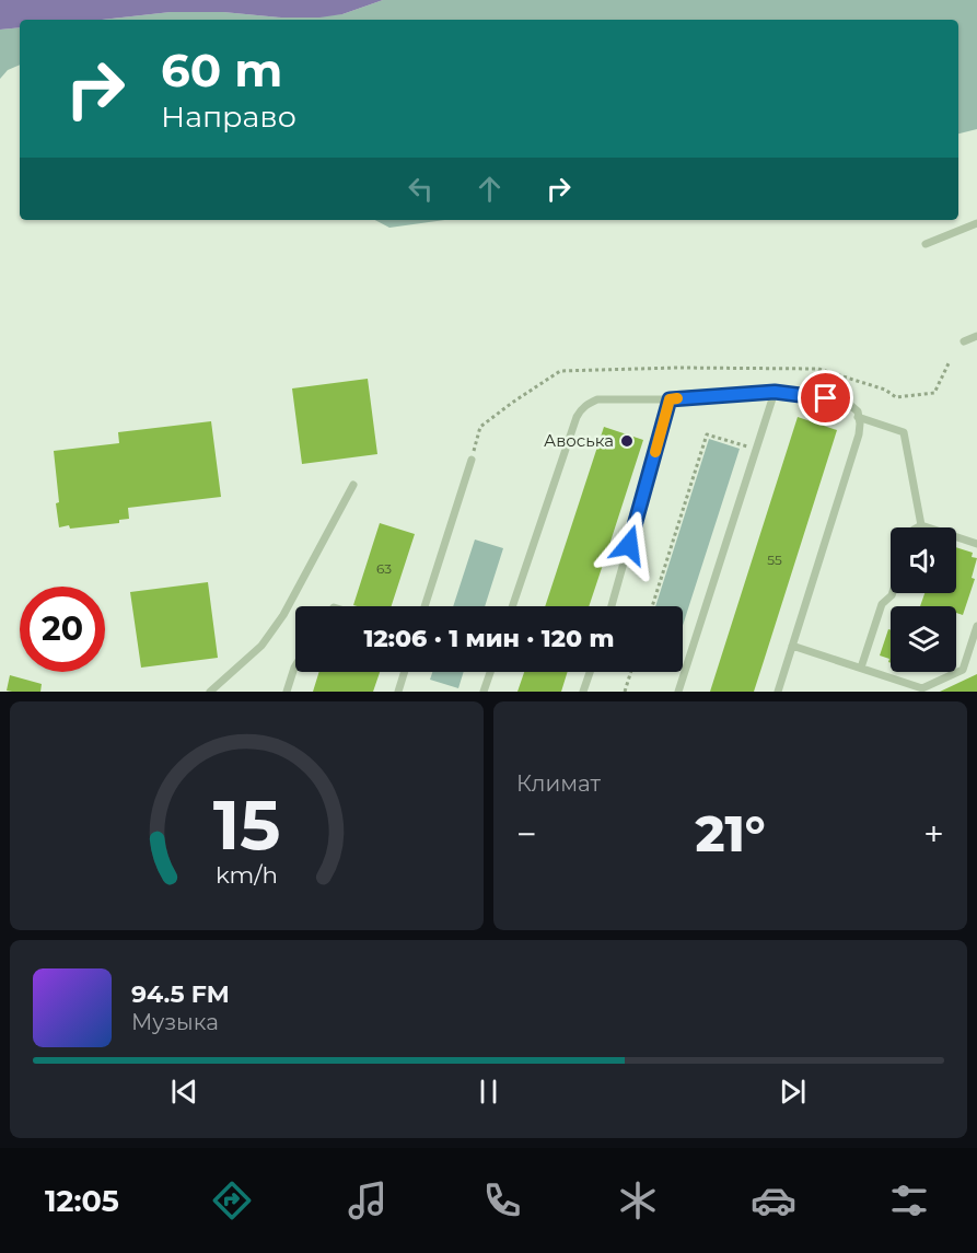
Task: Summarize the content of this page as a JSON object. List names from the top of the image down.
{
  "places": ["Авоська"],
  "house_numbers": ["55", "63"],
  "page": {
    "turn": ["60 m", "Направо"],
    "limit": "20",
    "trip": "12:06 · 1 мин · 120 m",
    "tile": "Климат",
    "heat": ["−", "21°", "+"],
    "song": ["94.5 FM", "Музыка"],
    "tabs": "12:05",
    "gauge": ["15", "km/h"]
  }
}
